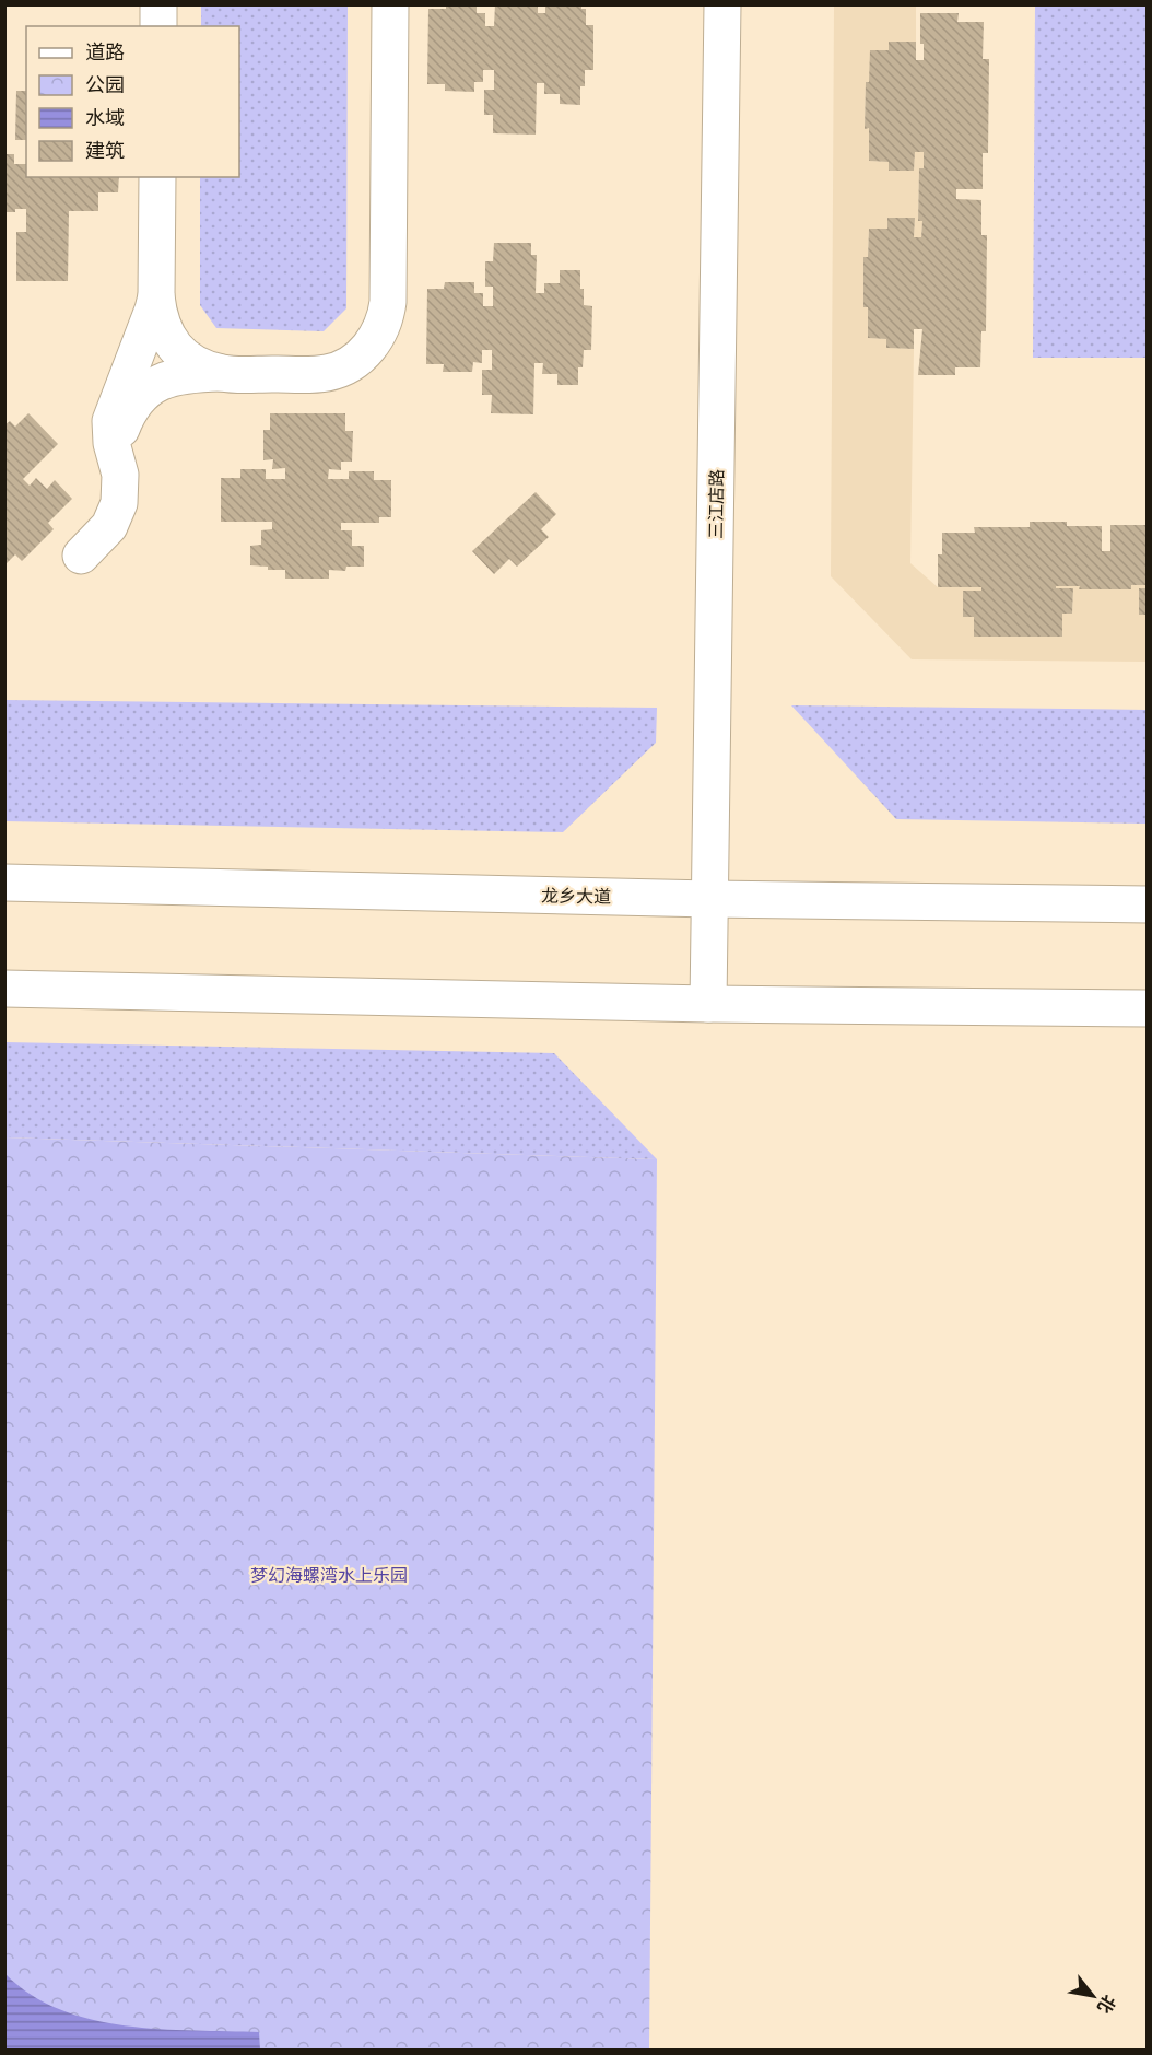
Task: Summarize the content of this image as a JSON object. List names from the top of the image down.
{
  "streets": {
    "main road": ["三江店路", "龙乡大道"]
  },
  "crossings": [
    ["三江店路", "龙乡大道"]
  ],
  "parks": ["梦幻海螺湾水上乐园"],
  "legend": [
    "道路",
    "公园",
    "水域",
    "建筑"
  ],
  "north": "bottom right"
}
